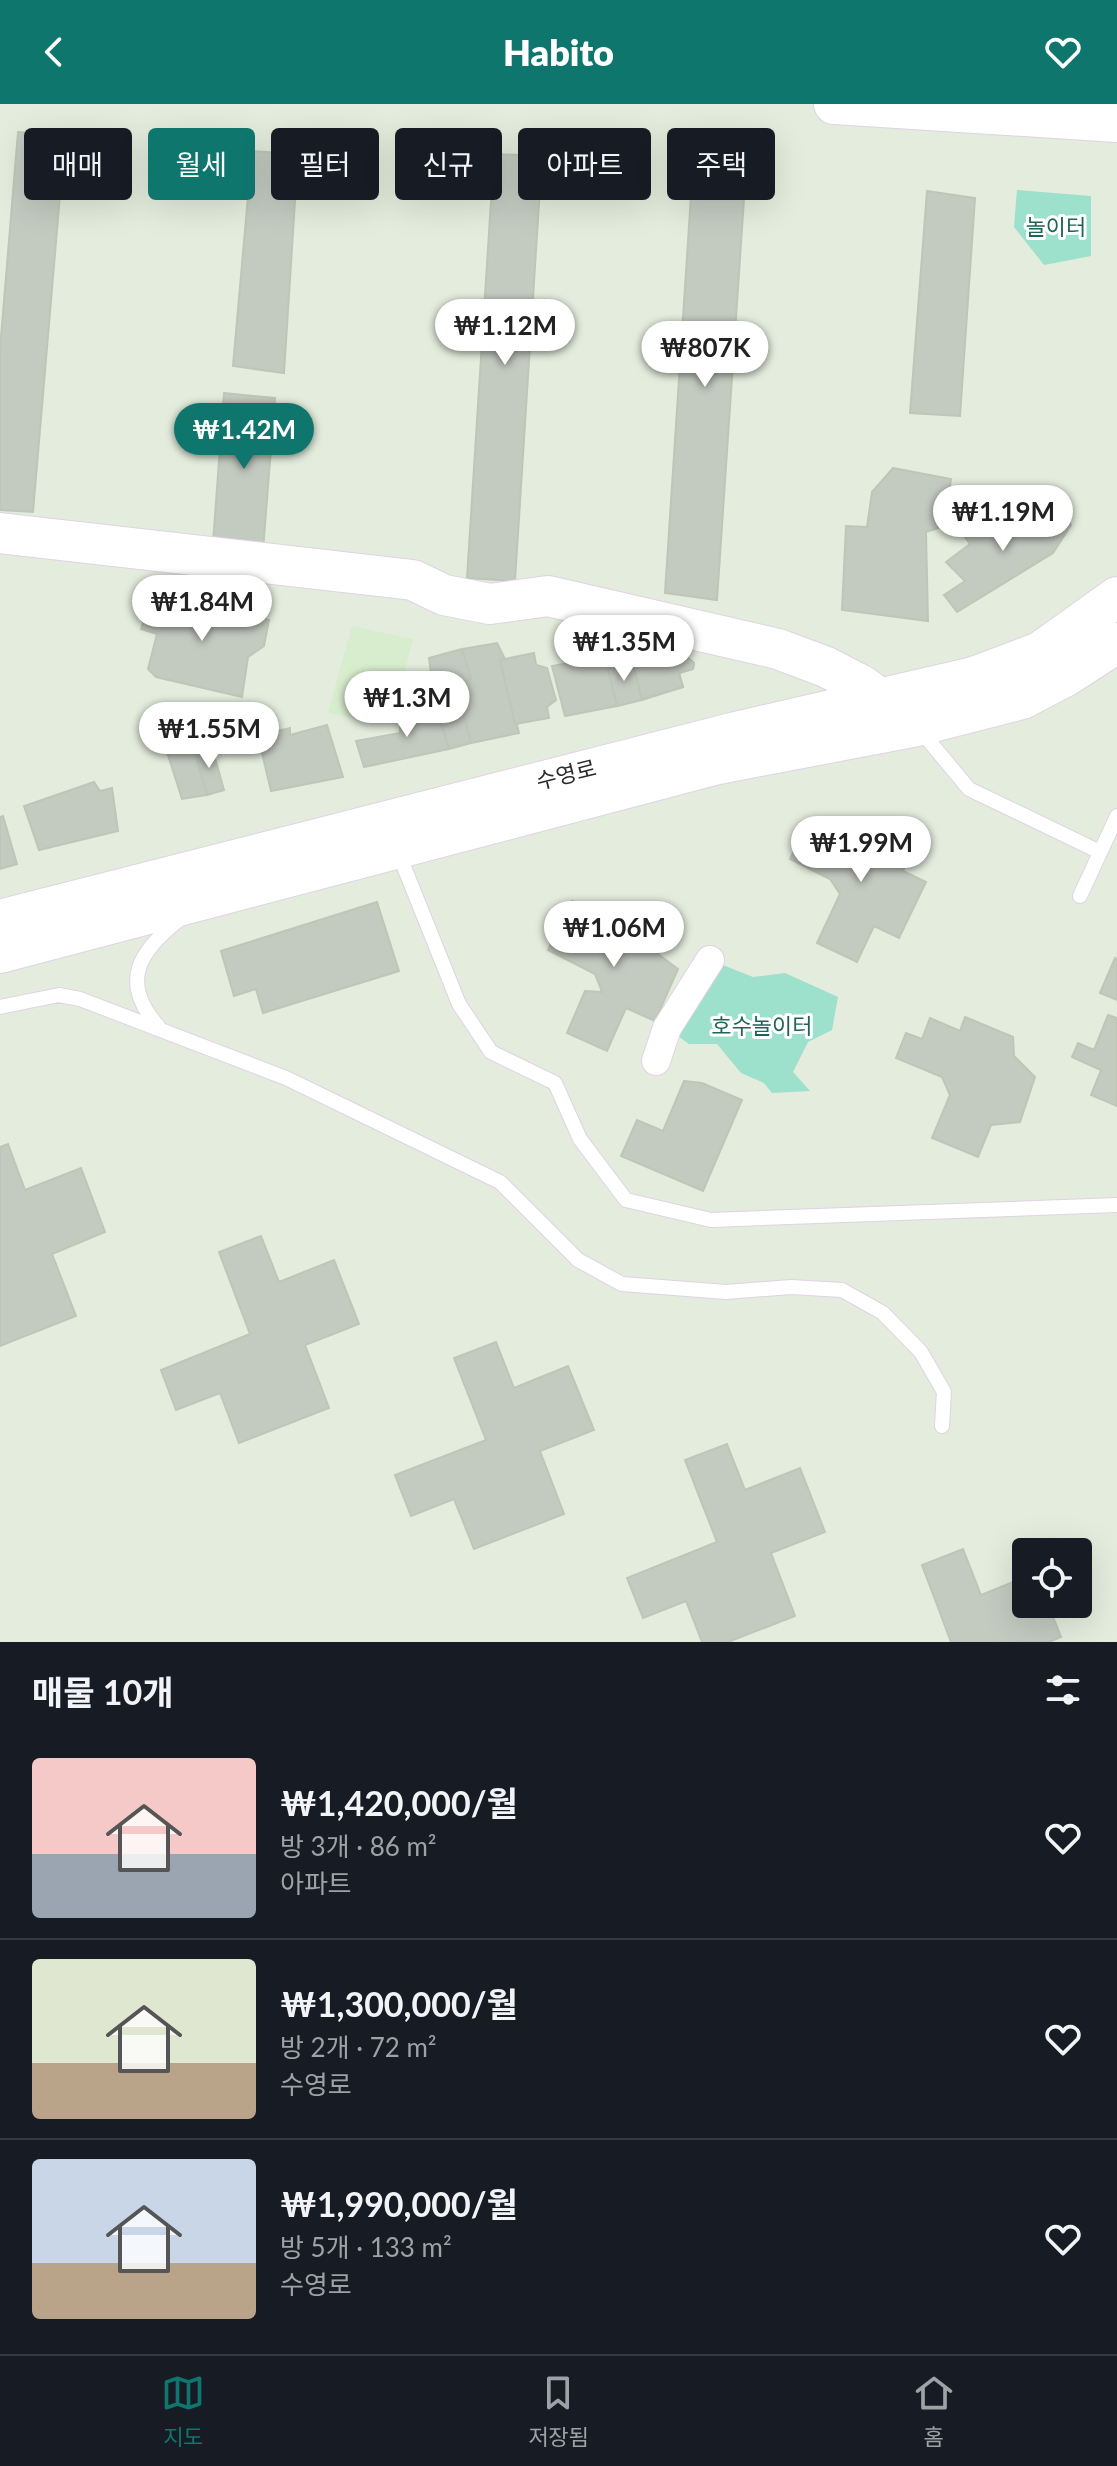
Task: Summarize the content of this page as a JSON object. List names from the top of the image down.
{
  "streets": {
    "main road": ["수영로"]
  },
  "parks": ["놀이터", "호수놀이터"],
  "page": {
    "header": "Habito",
    "chip": [
      "매매",
      "월세",
      "필터",
      "신규",
      "아파트",
      "주택"
    ],
    "price": [
      "₩1.12M",
      "₩807K",
      "₩1.42M",
      "₩1.19M",
      "₩1.84M",
      "₩1.35M",
      "₩1.3M",
      "₩1.55M",
      "₩1.99M",
      "₩1.06M"
    ],
    "heading": "매물 10개",
    "list": [
      {
        "name": "₩1,420,000/월",
        "note": "방 3개 · 86 m² · 아파트"
      },
      {
        "name": "₩1,300,000/월",
        "note": "방 2개 · 72 m² · 수영로"
      },
      {
        "name": "₩1,990,000/월",
        "note": "방 5개 · 133 m² · 수영로"
      }
    ],
    "tabs": ["지도", "저장됨", "홈"]
  }
}
